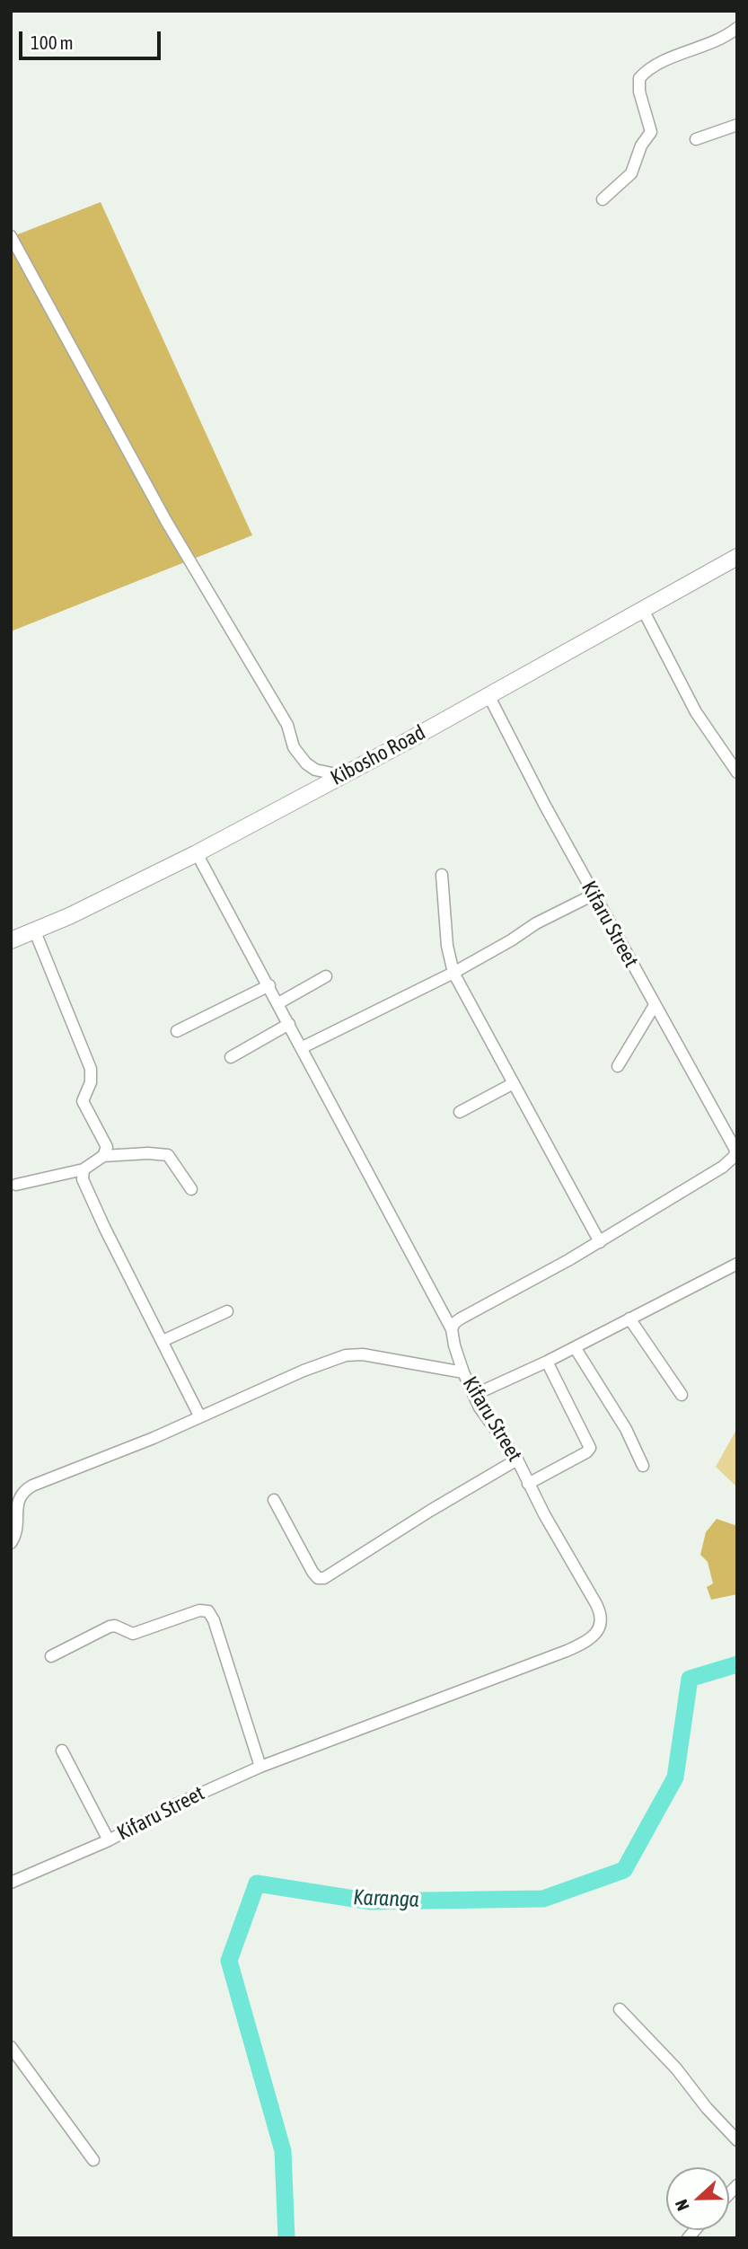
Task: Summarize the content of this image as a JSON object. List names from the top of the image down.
{
  "streets": {
    "main road": ["Kibosho Road"],
    "street": ["Kifaru Street"]
  },
  "crossings": [
    ["Kibosho Road", "Kifaru Street"]
  ],
  "water": ["Karanga"],
  "scale_bar": "100 m",
  "north": "left"
}
